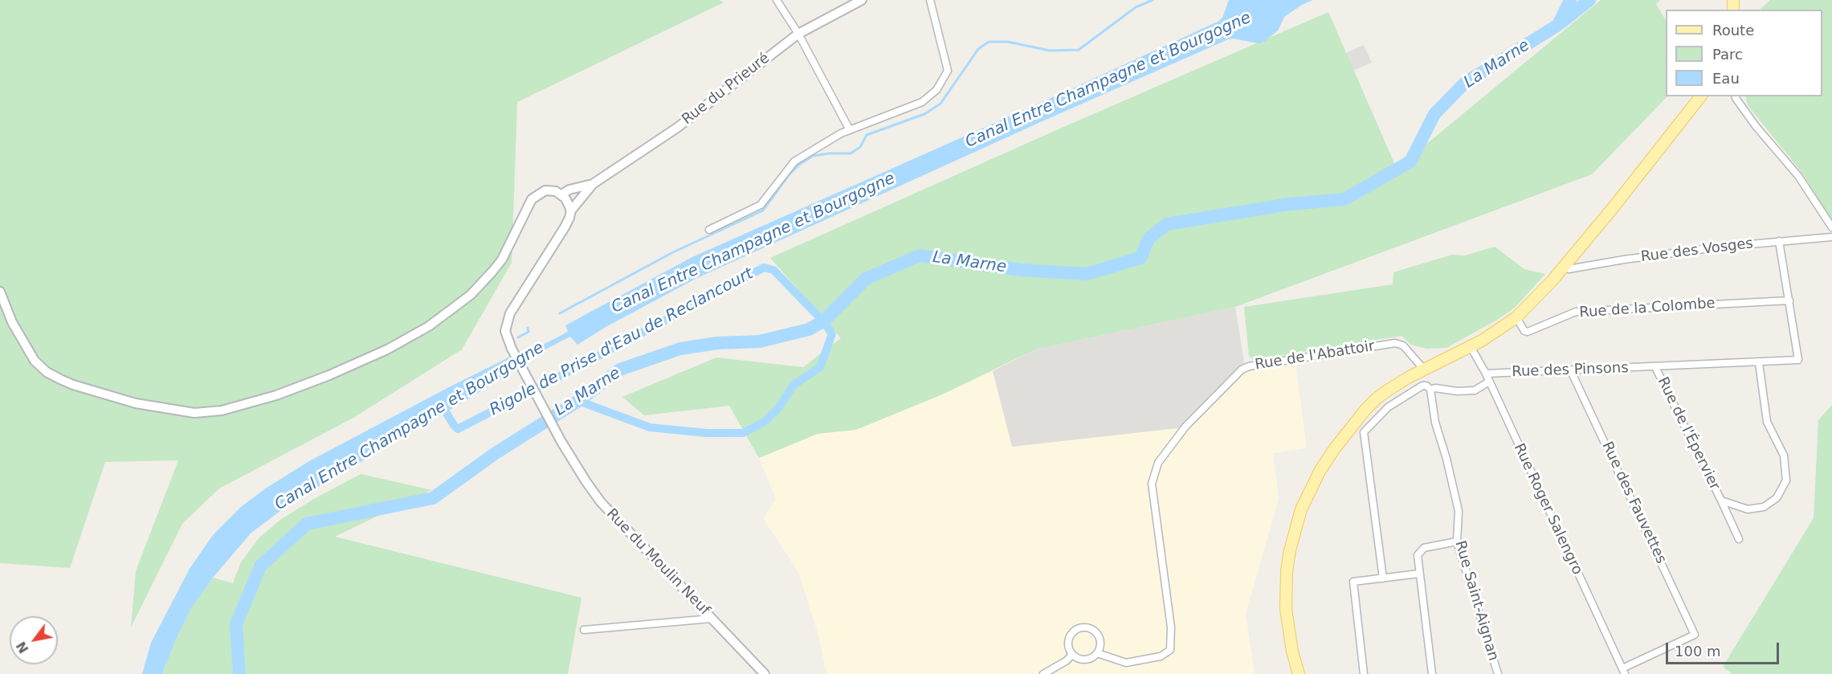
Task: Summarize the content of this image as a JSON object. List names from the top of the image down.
{
  "streets": {
    "street": [
      "Rue du Prieuré",
      "Rue des Vosges",
      "Rue de la Colombe",
      "Rue de l'Abattoir",
      "Rue des Pinsons",
      "Rue de l'Épervier",
      "Rue des Fauvettes",
      "Rue Roger Salengro",
      "Rue du Moulin Neuf",
      "Rue Saint-Aignan"
    ]
  },
  "crossings": [
    ["Rue du Prieuré", "Rue du Moulin Neuf"],
    ["Rue de la Colombe", "Rue des Pinsons"],
    ["Rue des Pinsons", "Rue de l'Épervier"],
    ["Rue des Pinsons", "Rue des Fauvettes"],
    ["Rue des Pinsons", "Rue Roger Salengro"],
    ["Rue des Fauvettes", "Rue Roger Salengro"]
  ],
  "water": ["La Marne", "Canal Entre Champagne et Bourgogne", "Rigole de Prise d'Eau de Reclancourt"],
  "legend": ["Route", "Parc", "Eau"],
  "scale_bar": "100 m",
  "north": "bottom left"
}
